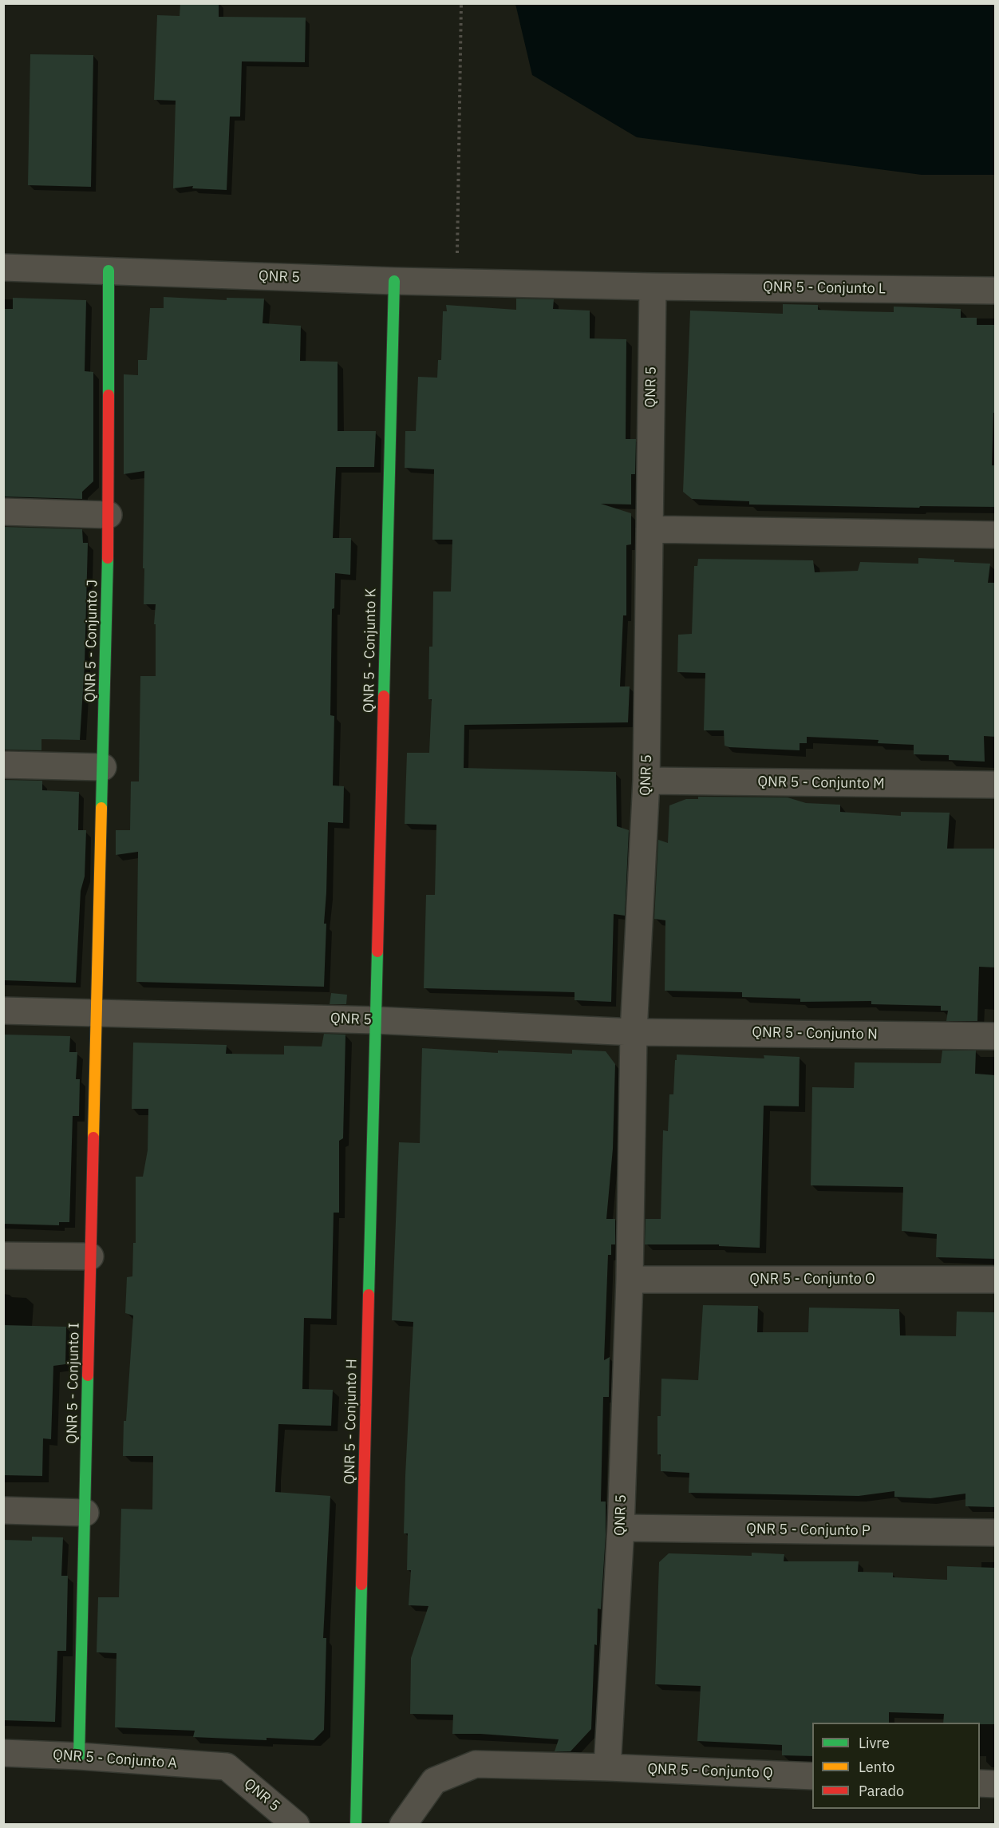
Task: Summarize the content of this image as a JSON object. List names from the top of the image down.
{
  "streets": {
    "street": [
      "QNR 5",
      "QNR 5 - Conjunto L",
      "QNR 5 - Conjunto J",
      "QNR 5 - Conjunto K",
      "QNR 5 - Conjunto M",
      "QNR 5 - Conjunto N",
      "QNR 5 - Conjunto O",
      "QNR 5 - Conjunto I",
      "QNR 5 - Conjunto H",
      "QNR 5 - Conjunto P",
      "QNR 5 - Conjunto A",
      "QNR 5 - Conjunto Q"
    ]
  },
  "crossings": [
    ["QNR 5", "QNR 5 - Conjunto L"],
    ["QNR 5", "QNR 5 - Conjunto J"],
    ["QNR 5", "QNR 5 - Conjunto K"],
    ["QNR 5", "QNR 5 - Conjunto M"],
    ["QNR 5", "QNR 5 - Conjunto N"],
    ["QNR 5", "QNR 5 - Conjunto O"],
    ["QNR 5", "QNR 5 - Conjunto I"],
    ["QNR 5", "QNR 5 - Conjunto H"],
    ["QNR 5", "QNR 5 - Conjunto P"],
    ["QNR 5", "QNR 5 - Conjunto A"],
    ["QNR 5", "QNR 5 - Conjunto Q"],
    ["QNR 5 - Conjunto J", "QNR 5 - Conjunto I"],
    ["QNR 5 - Conjunto K", "QNR 5 - Conjunto H"],
    ["QNR 5 - Conjunto I", "QNR 5 - Conjunto A"]
  ],
  "legend": ["Livre", "Lento", "Parado"]
}
